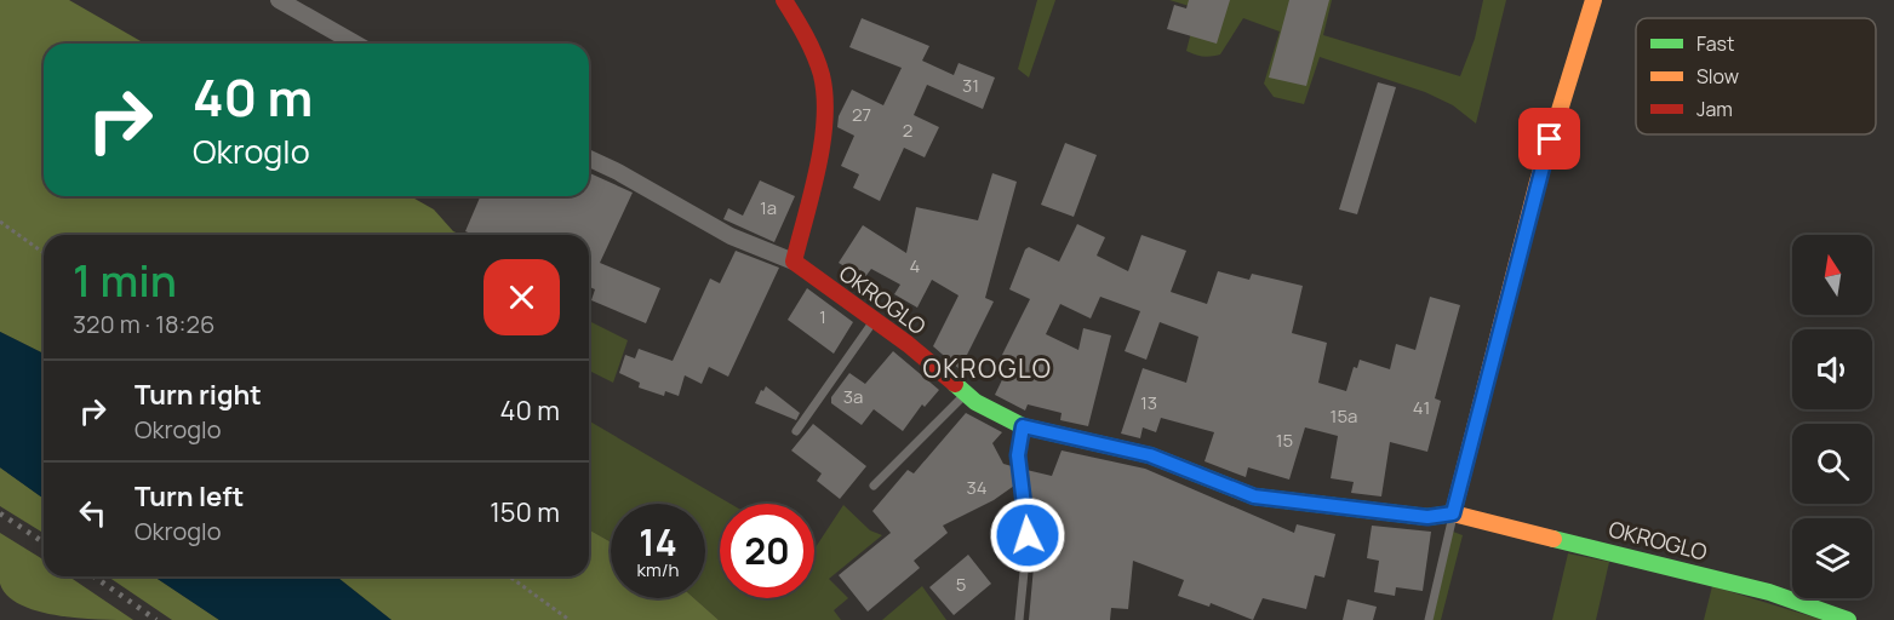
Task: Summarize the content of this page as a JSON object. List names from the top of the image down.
{
  "streets": {
    "street": ["OKROGLO"]
  },
  "districts": ["OKROGLO"],
  "house_numbers": [
    "31",
    "27",
    "2",
    "1a",
    "4",
    "1",
    "3a",
    "13",
    "41",
    "15a",
    "15",
    "34",
    "5"
  ],
  "legend": ["Fast", "Slow", "Jam"],
  "north": "top",
  "page": {
    "turn": ["40 m", "Okroglo"],
    "heading": ["1 min", "320 m · 18:26"],
    "list": [
      {
        "name": "Turn right",
        "note": "Okroglo",
        "value": "40 m"
      },
      {
        "name": "Turn left",
        "note": "Okroglo",
        "value": "150 m"
      }
    ],
    "speed": "14 km/h",
    "limit": "20"
  }
}
